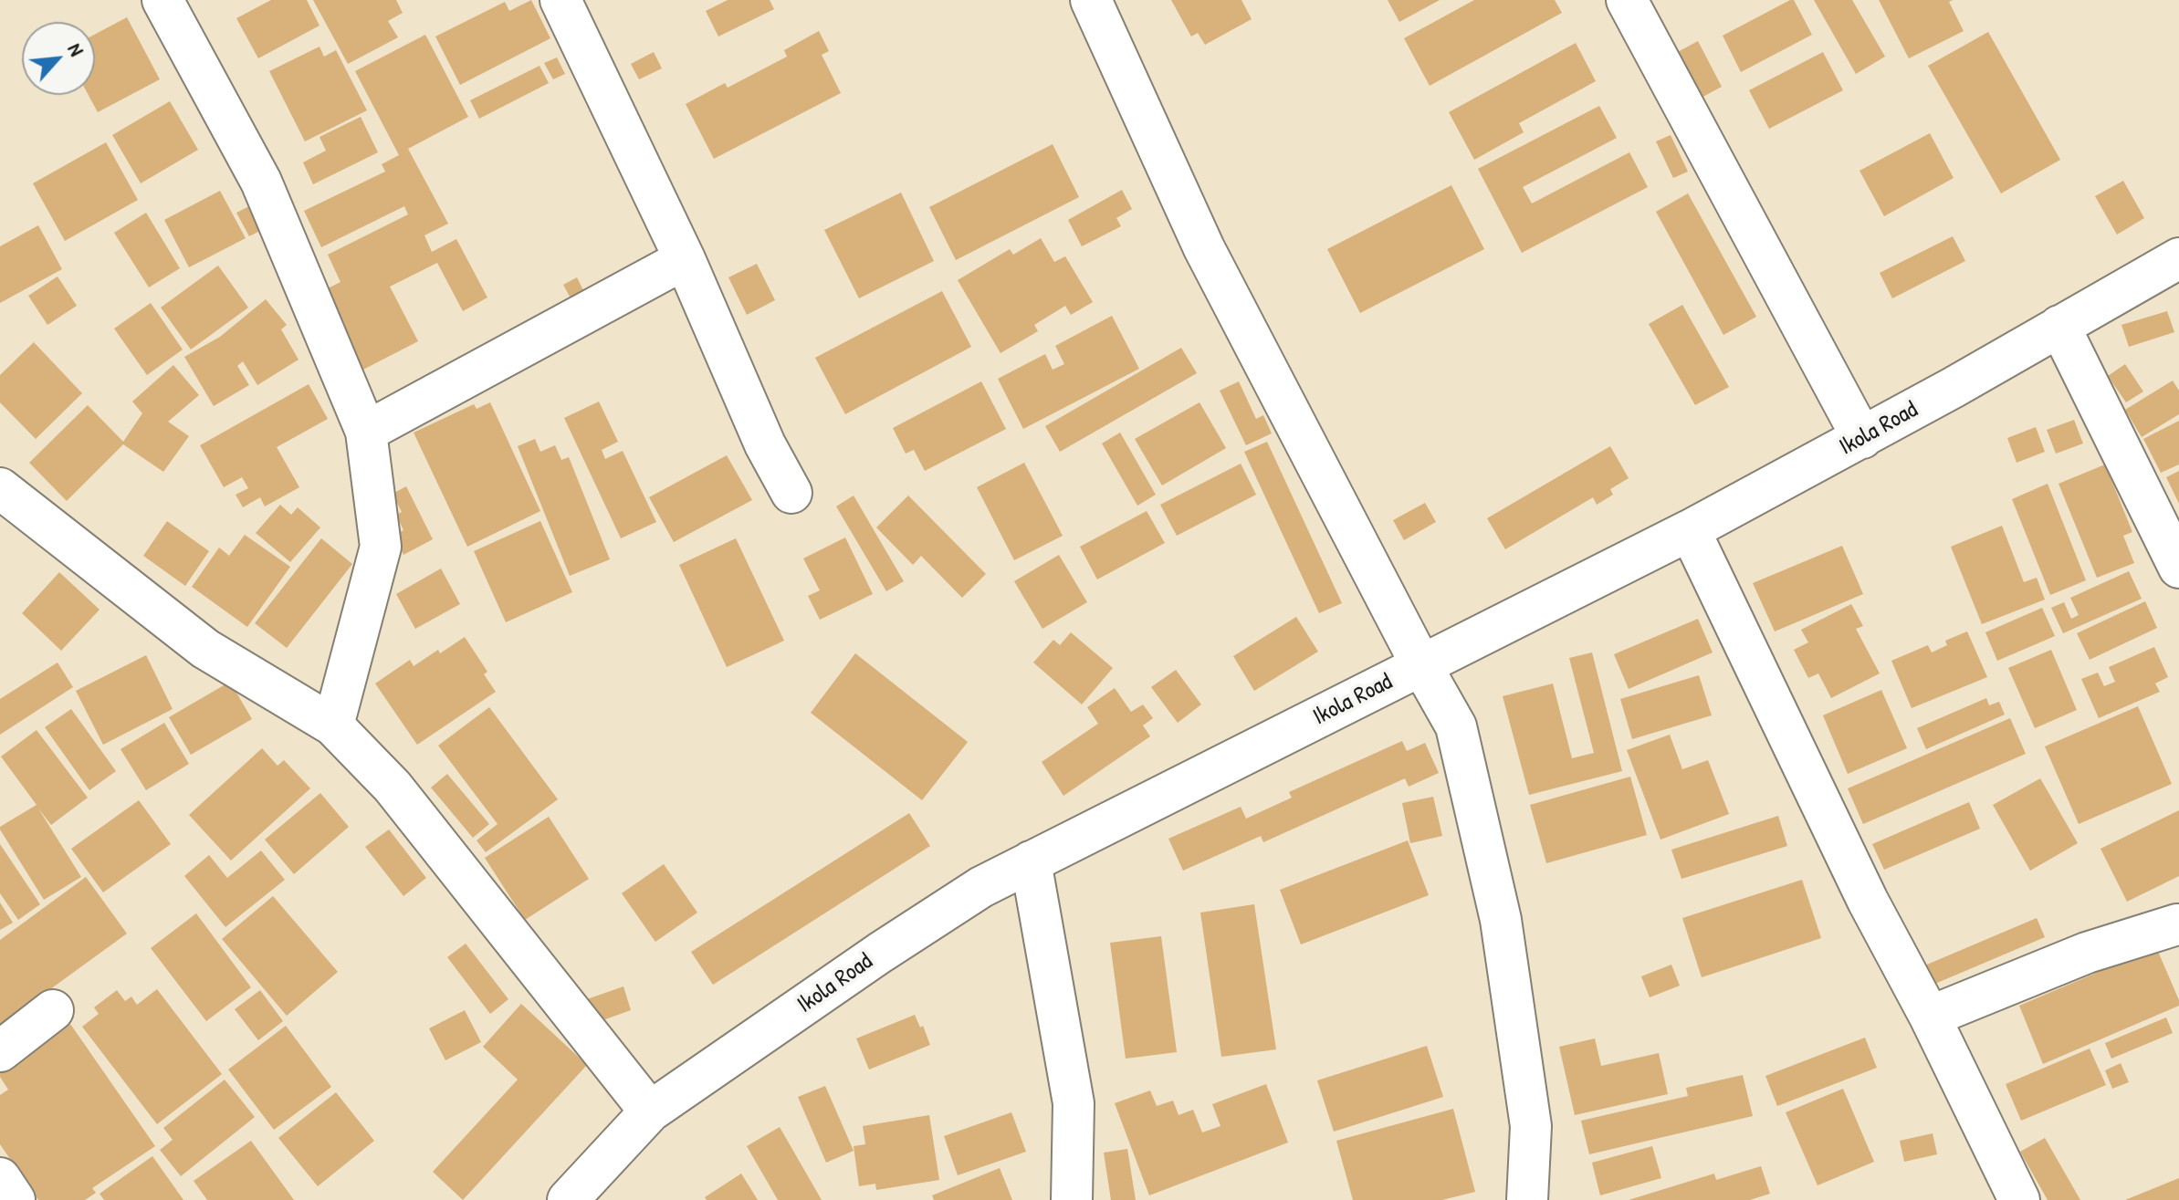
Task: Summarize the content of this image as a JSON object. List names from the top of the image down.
{
  "streets": {
    "street": ["Ikola Road"]
  },
  "north": "top right"
}
